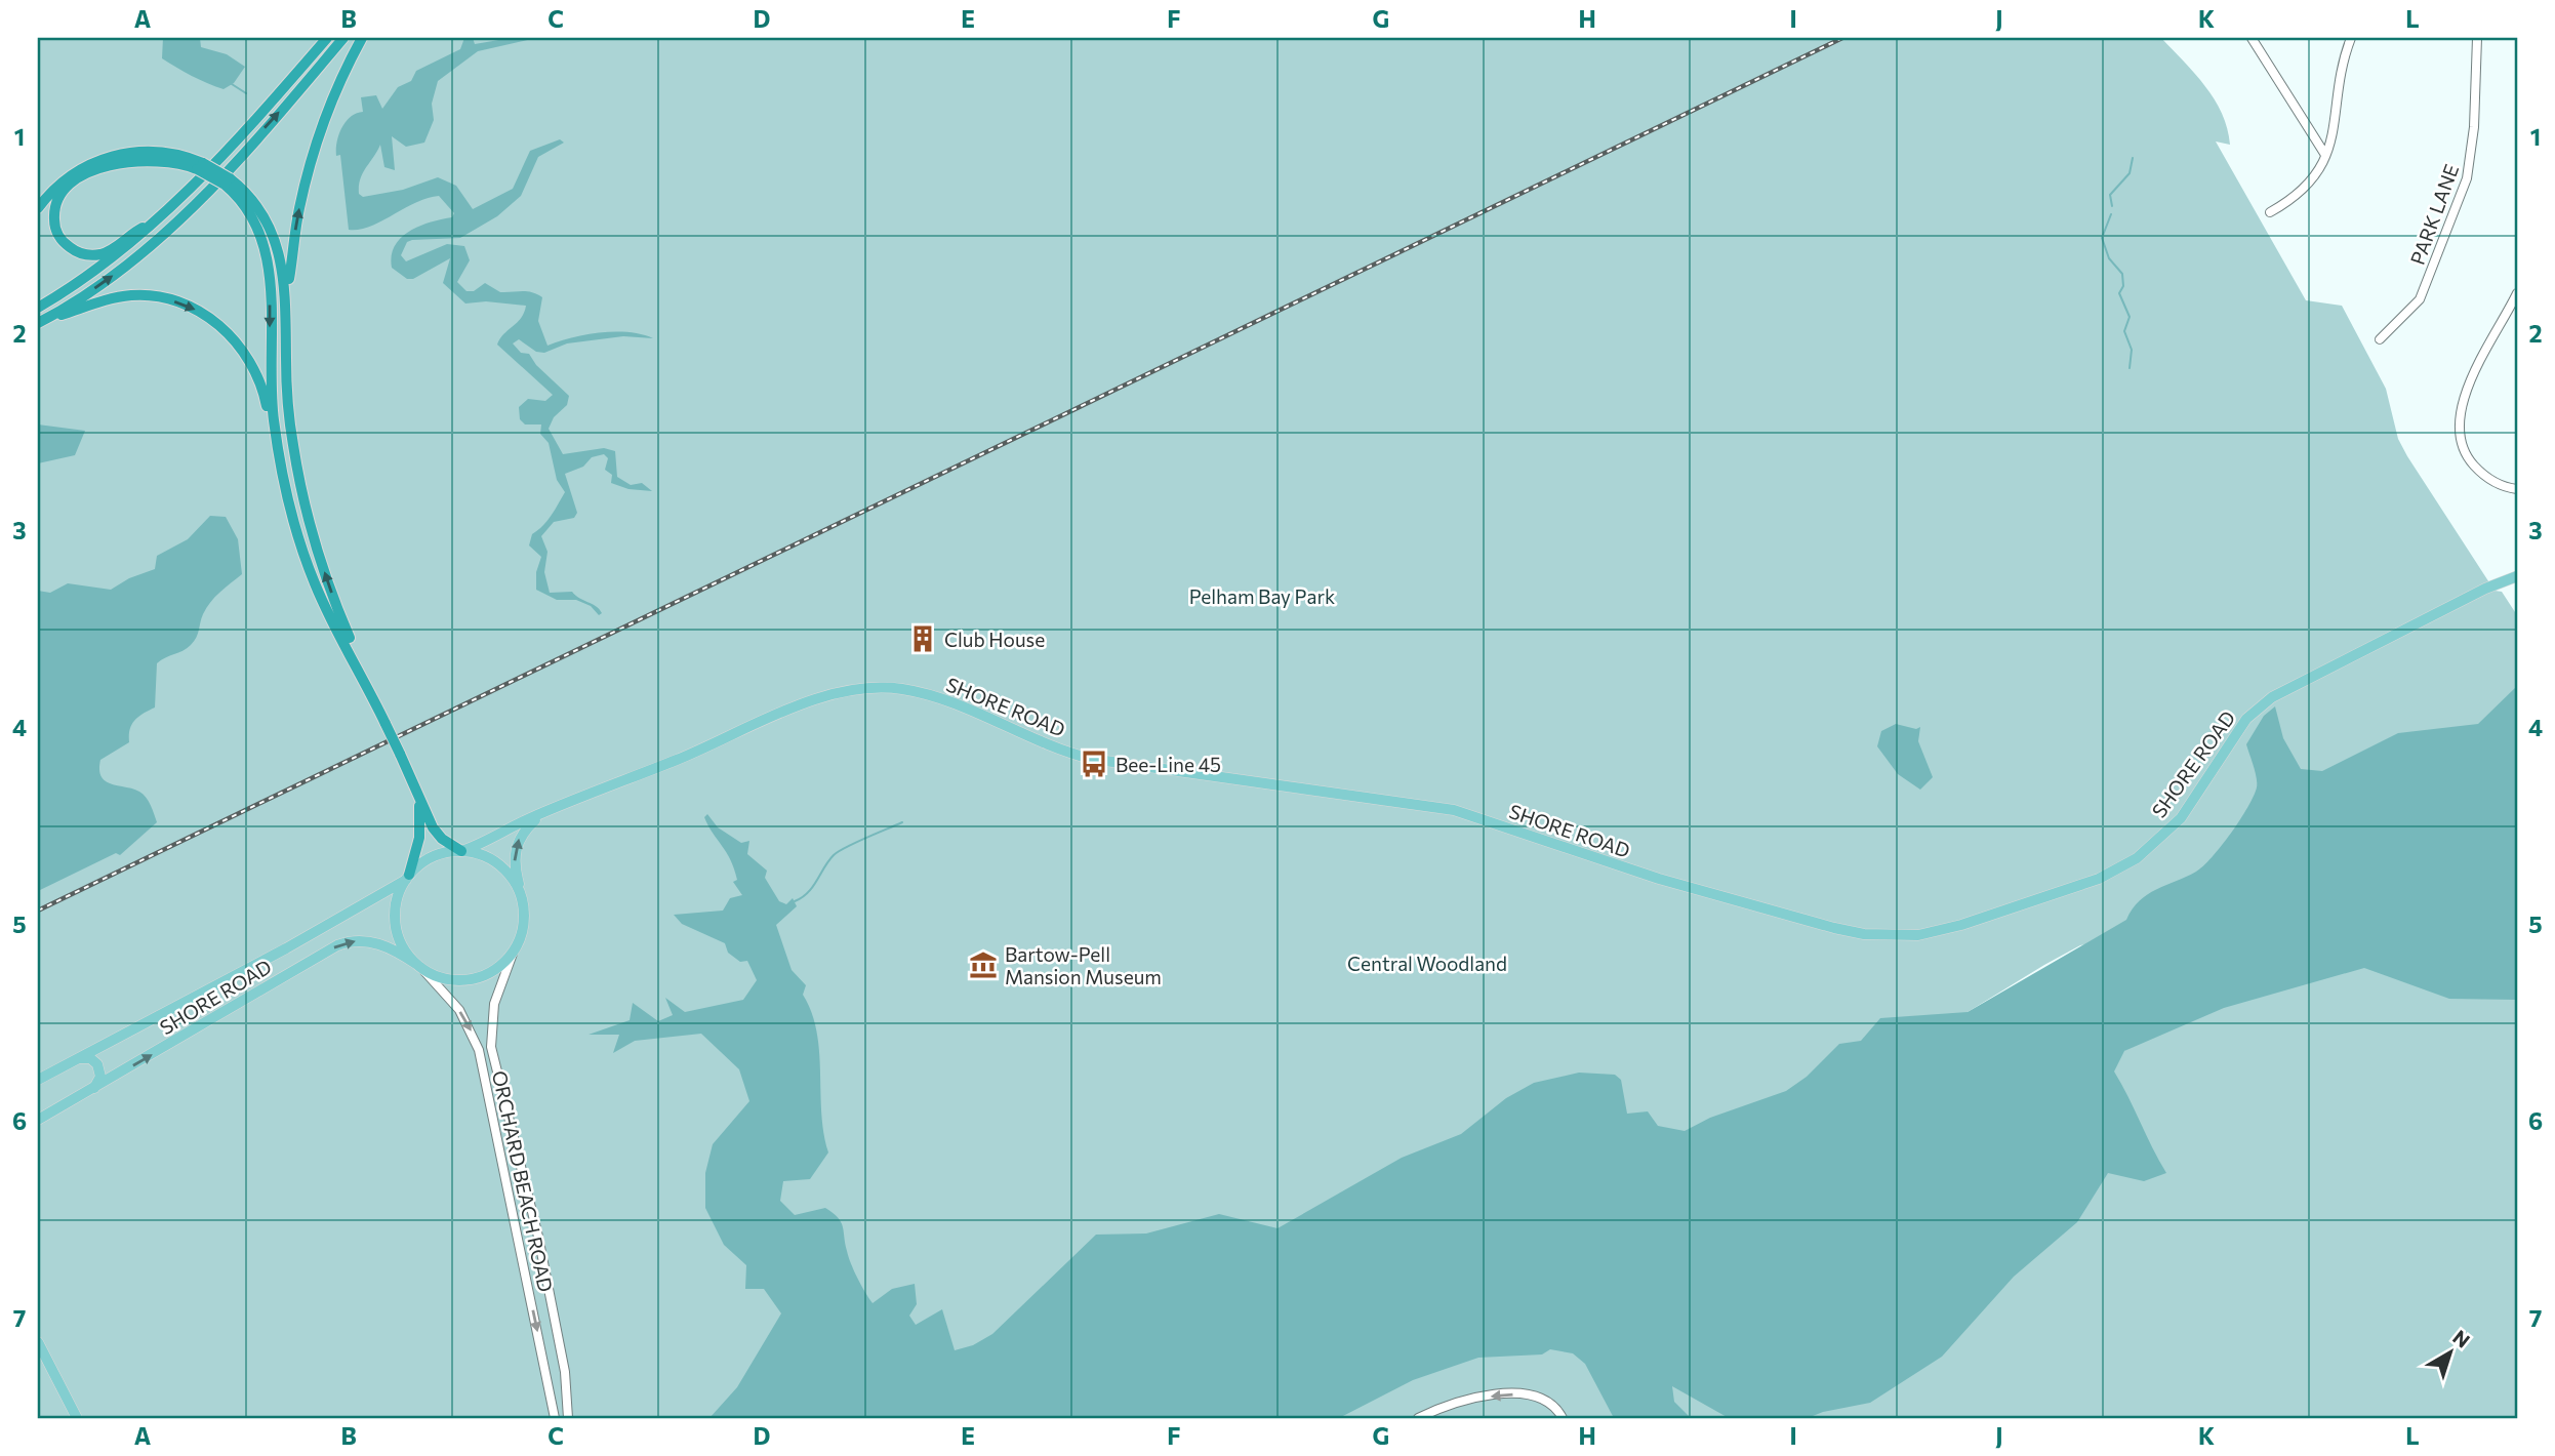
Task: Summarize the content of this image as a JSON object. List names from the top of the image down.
{
  "streets": {
    "main road": ["SHORE ROAD"],
    "street": ["PARK LANE", "ORCHARD BEACH ROAD"]
  },
  "crossings": [
    ["SHORE ROAD", "ORCHARD BEACH ROAD"]
  ],
  "parks": ["Pelham Bay Park", "Central Woodland"],
  "places": {
    "building": ["Club House"],
    "bus stop": ["Bee-Line 45"],
    "museum": ["Bartow-Pell Mansion Museum"]
  },
  "north": "top right",
  "grid": {
    "columns": [
      "A",
      "B",
      "C",
      "D",
      "E",
      "F",
      "G",
      "H",
      "I",
      "J",
      "K",
      "L"
    ],
    "rows": [
      "1",
      "2",
      "3",
      "4",
      "5",
      "6",
      "7"
    ]
  }
}
